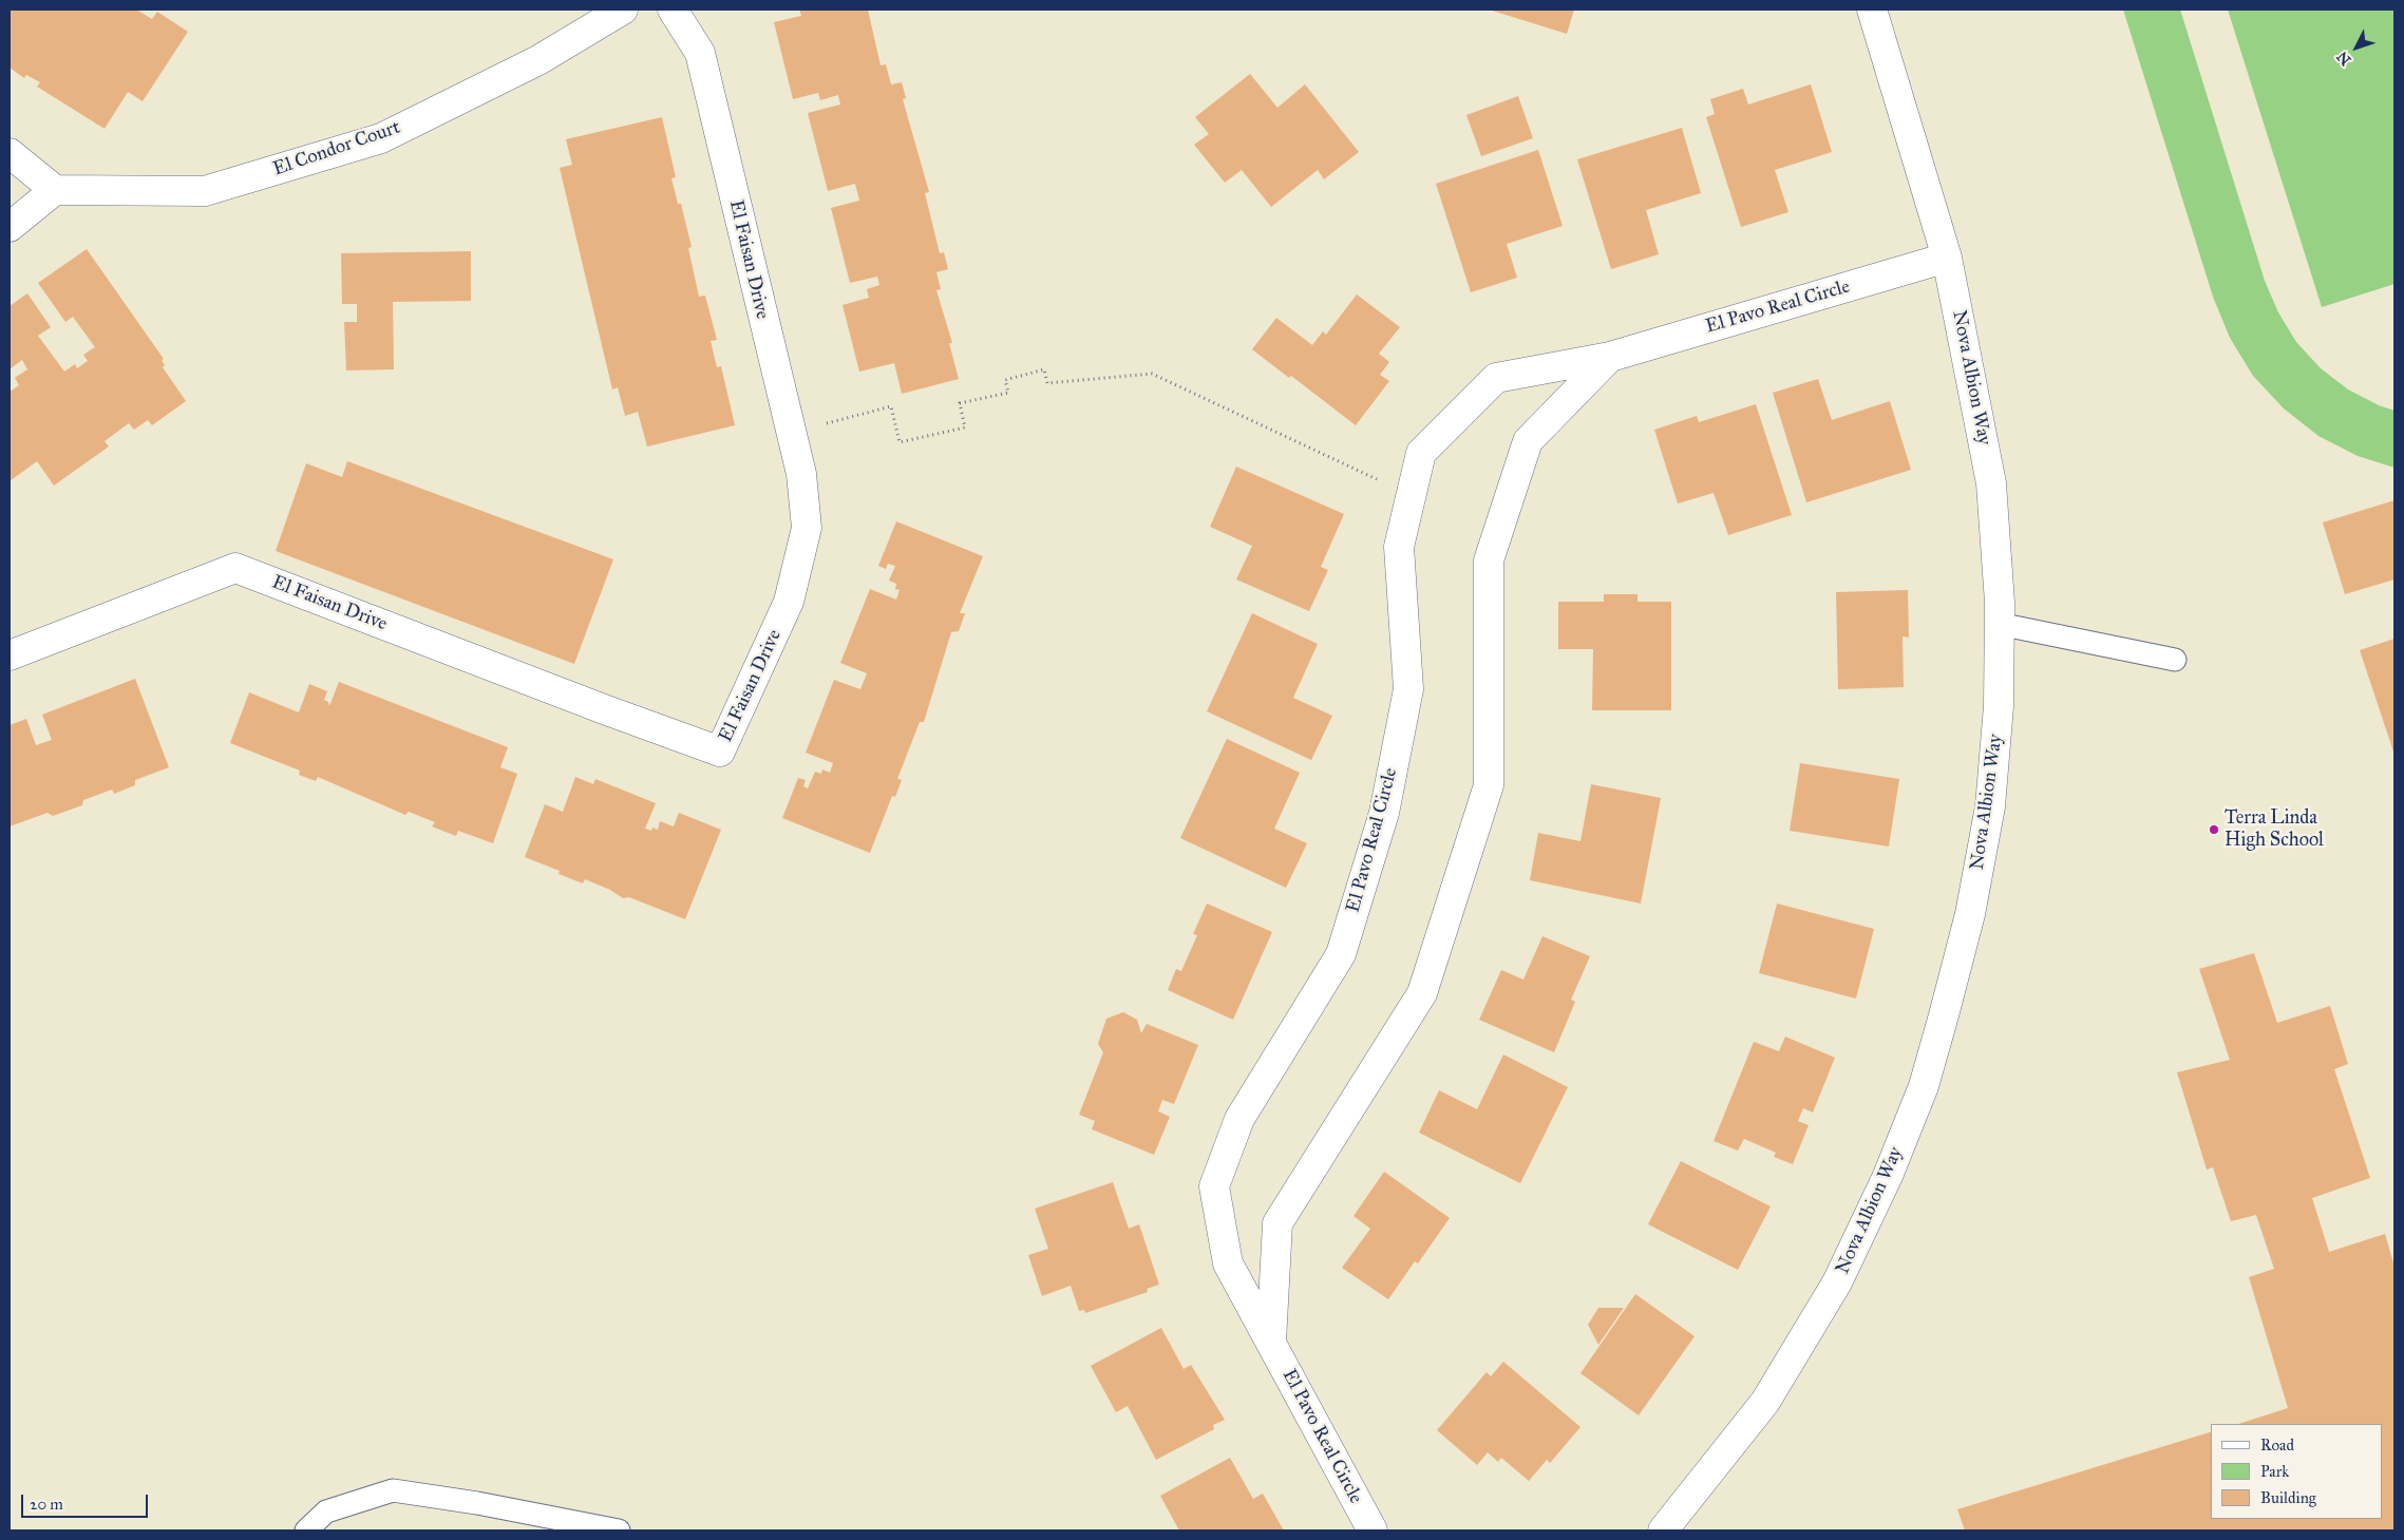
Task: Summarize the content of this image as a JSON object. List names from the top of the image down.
{
  "streets": {
    "street": [
      "El Condor Court",
      "El Faisan Drive",
      "El Pavo Real Circle",
      "Nova Albion Way"
    ]
  },
  "crossings": [
    ["El Pavo Real Circle", "Nova Albion Way"]
  ],
  "places": ["Terra Linda High School"],
  "legend": ["Road", "Park", "Building"],
  "scale_bar": "20 m",
  "north": "bottom left"
}
